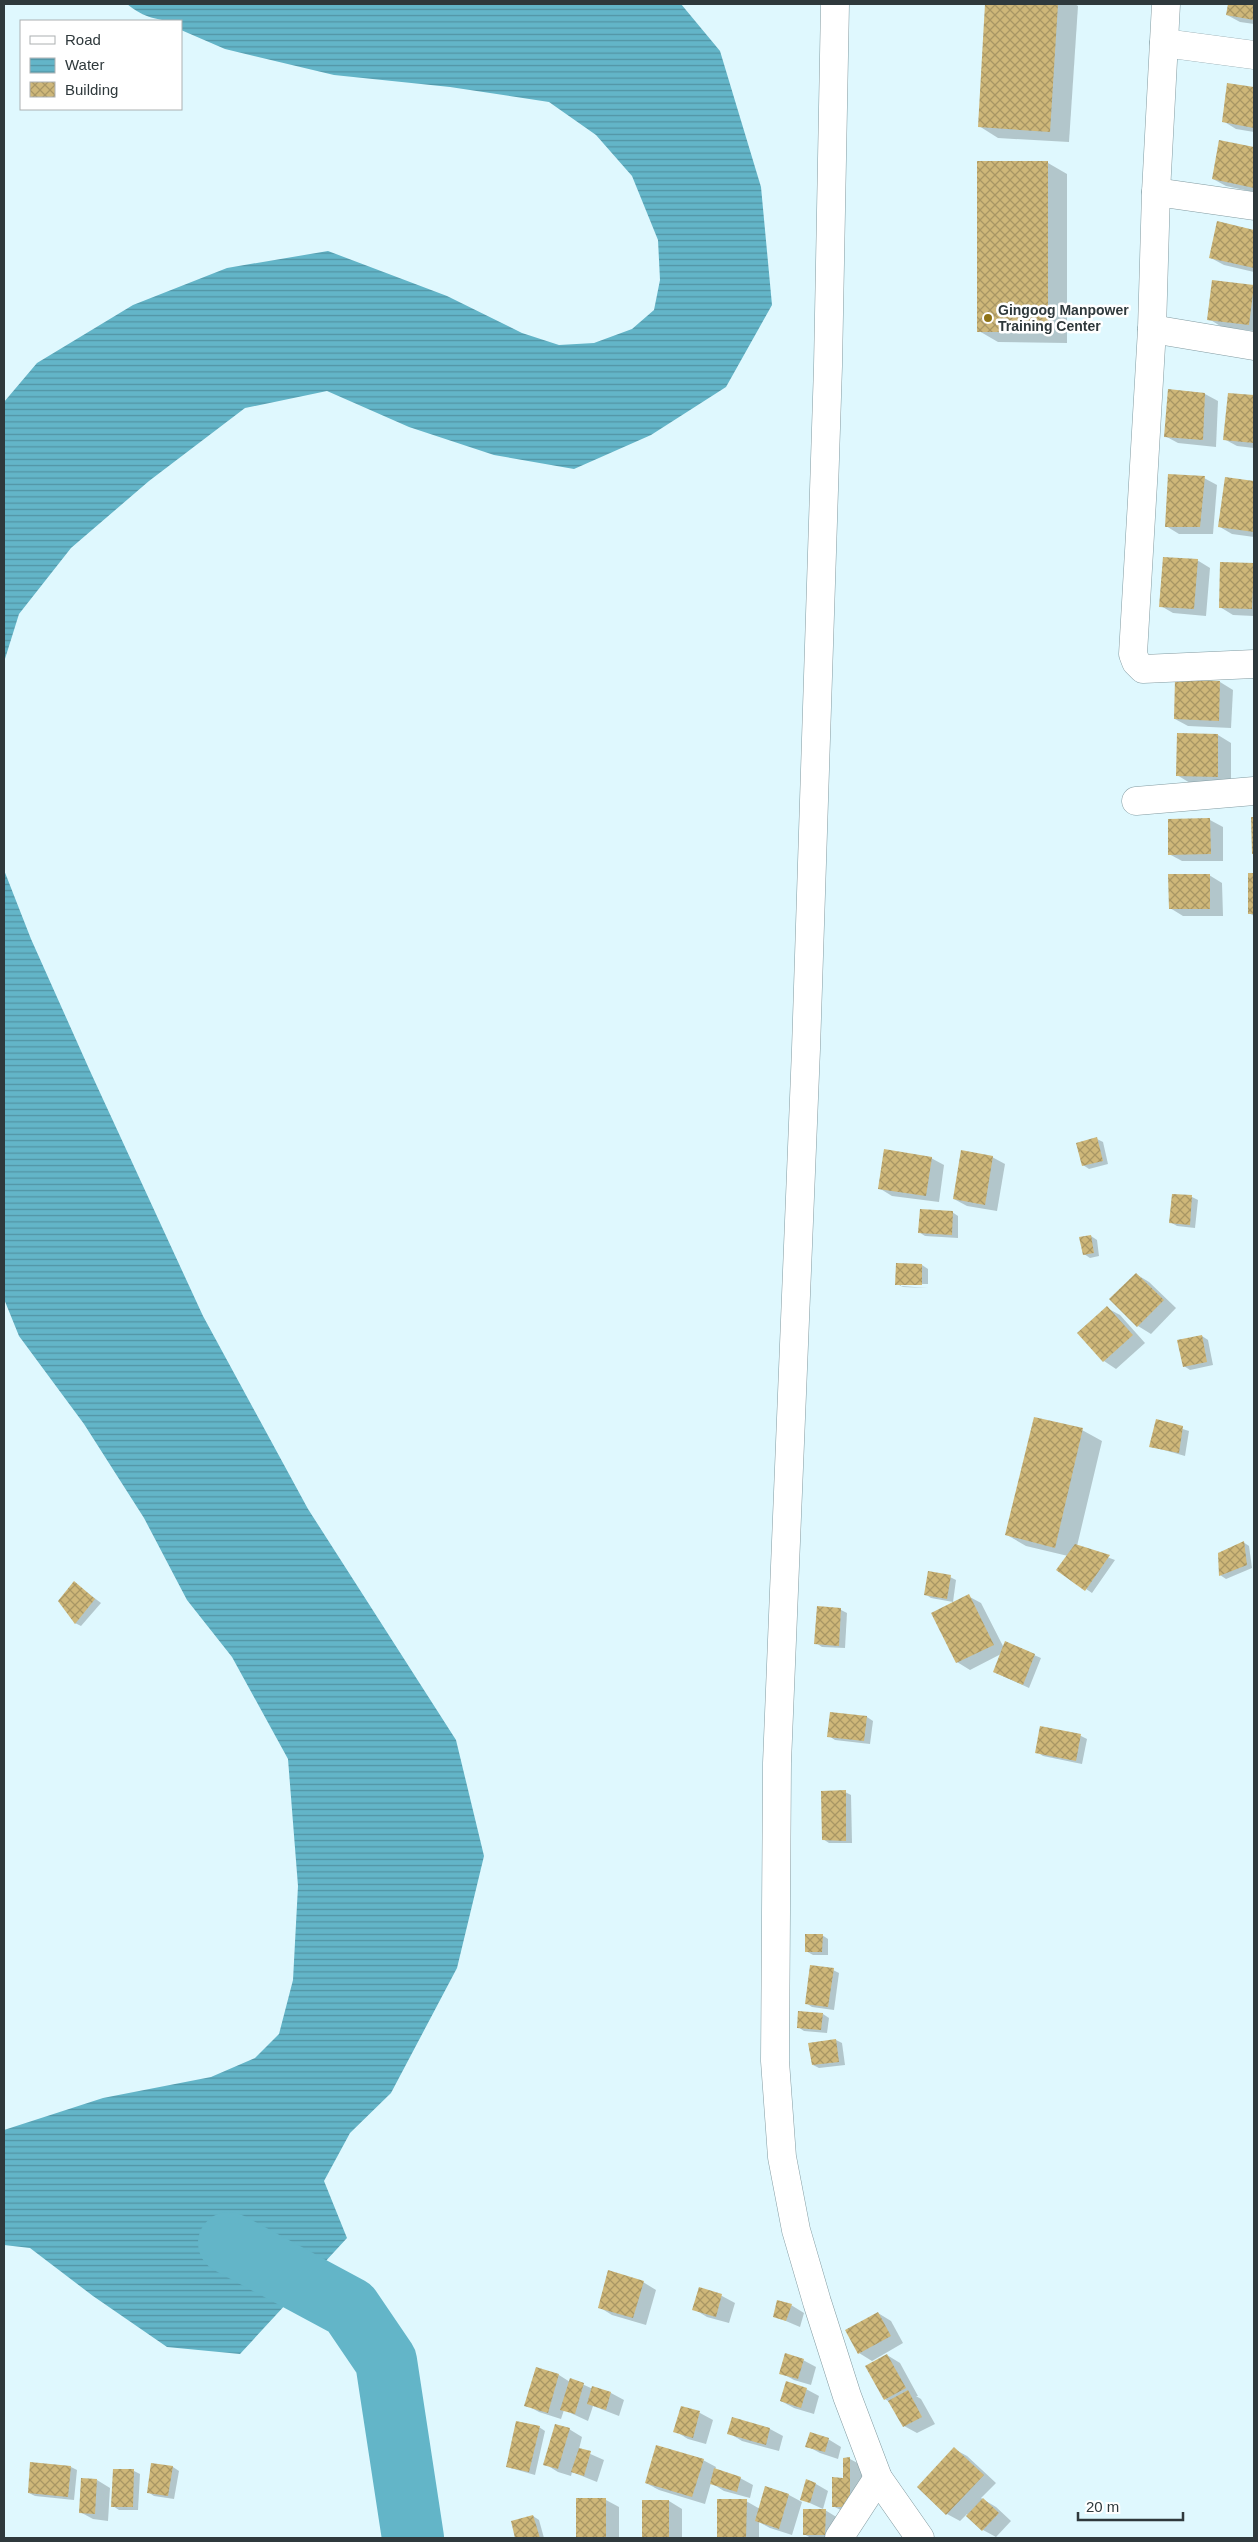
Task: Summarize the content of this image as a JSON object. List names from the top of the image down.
{
  "places": ["Gingoog Manpower Training Center"],
  "legend": ["Road", "Water", "Building"],
  "scale_bar": "20 m"
}
